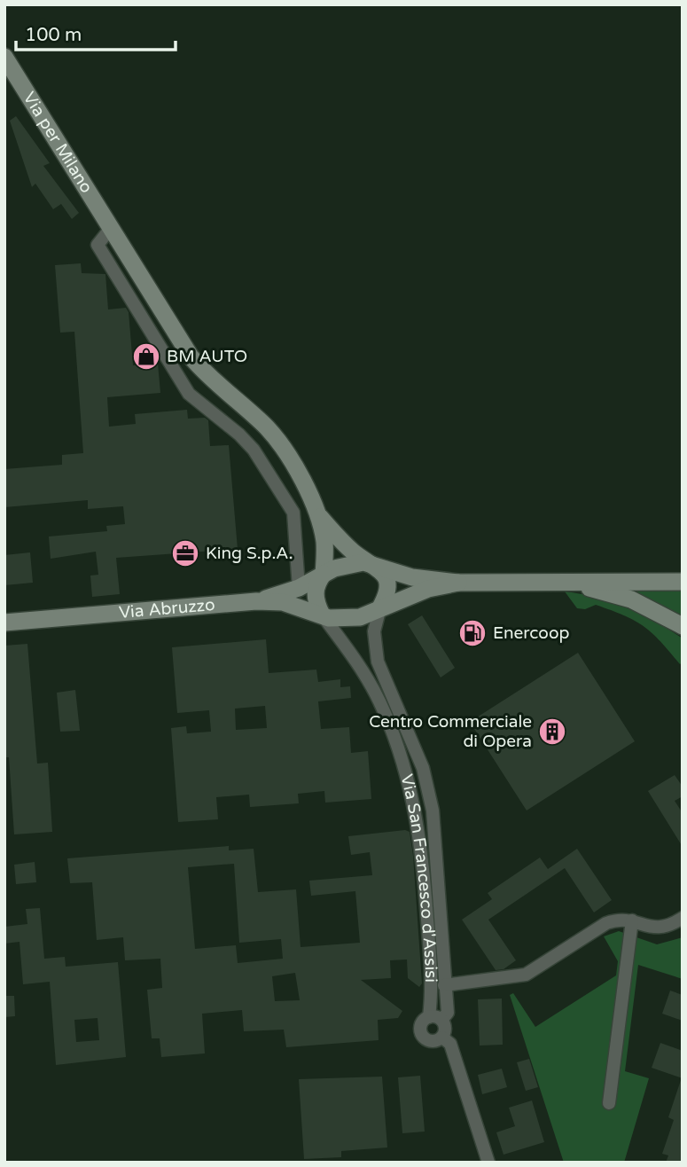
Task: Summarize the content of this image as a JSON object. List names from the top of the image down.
{
  "streets": {
    "main road": ["Via per Milano", "Via Abruzzo"],
    "street": ["Via San Francesco d'Assisi"]
  },
  "crossings": [
    ["Via Abruzzo", "Via San Francesco d'Assisi"]
  ],
  "places": {
    "shop": ["BM AUTO"],
    "office": ["King S.p.A."],
    "fuel station": ["Enercoop"],
    "building": ["Centro Commerciale di Opera"]
  },
  "scale_bar": "100 m"
}
